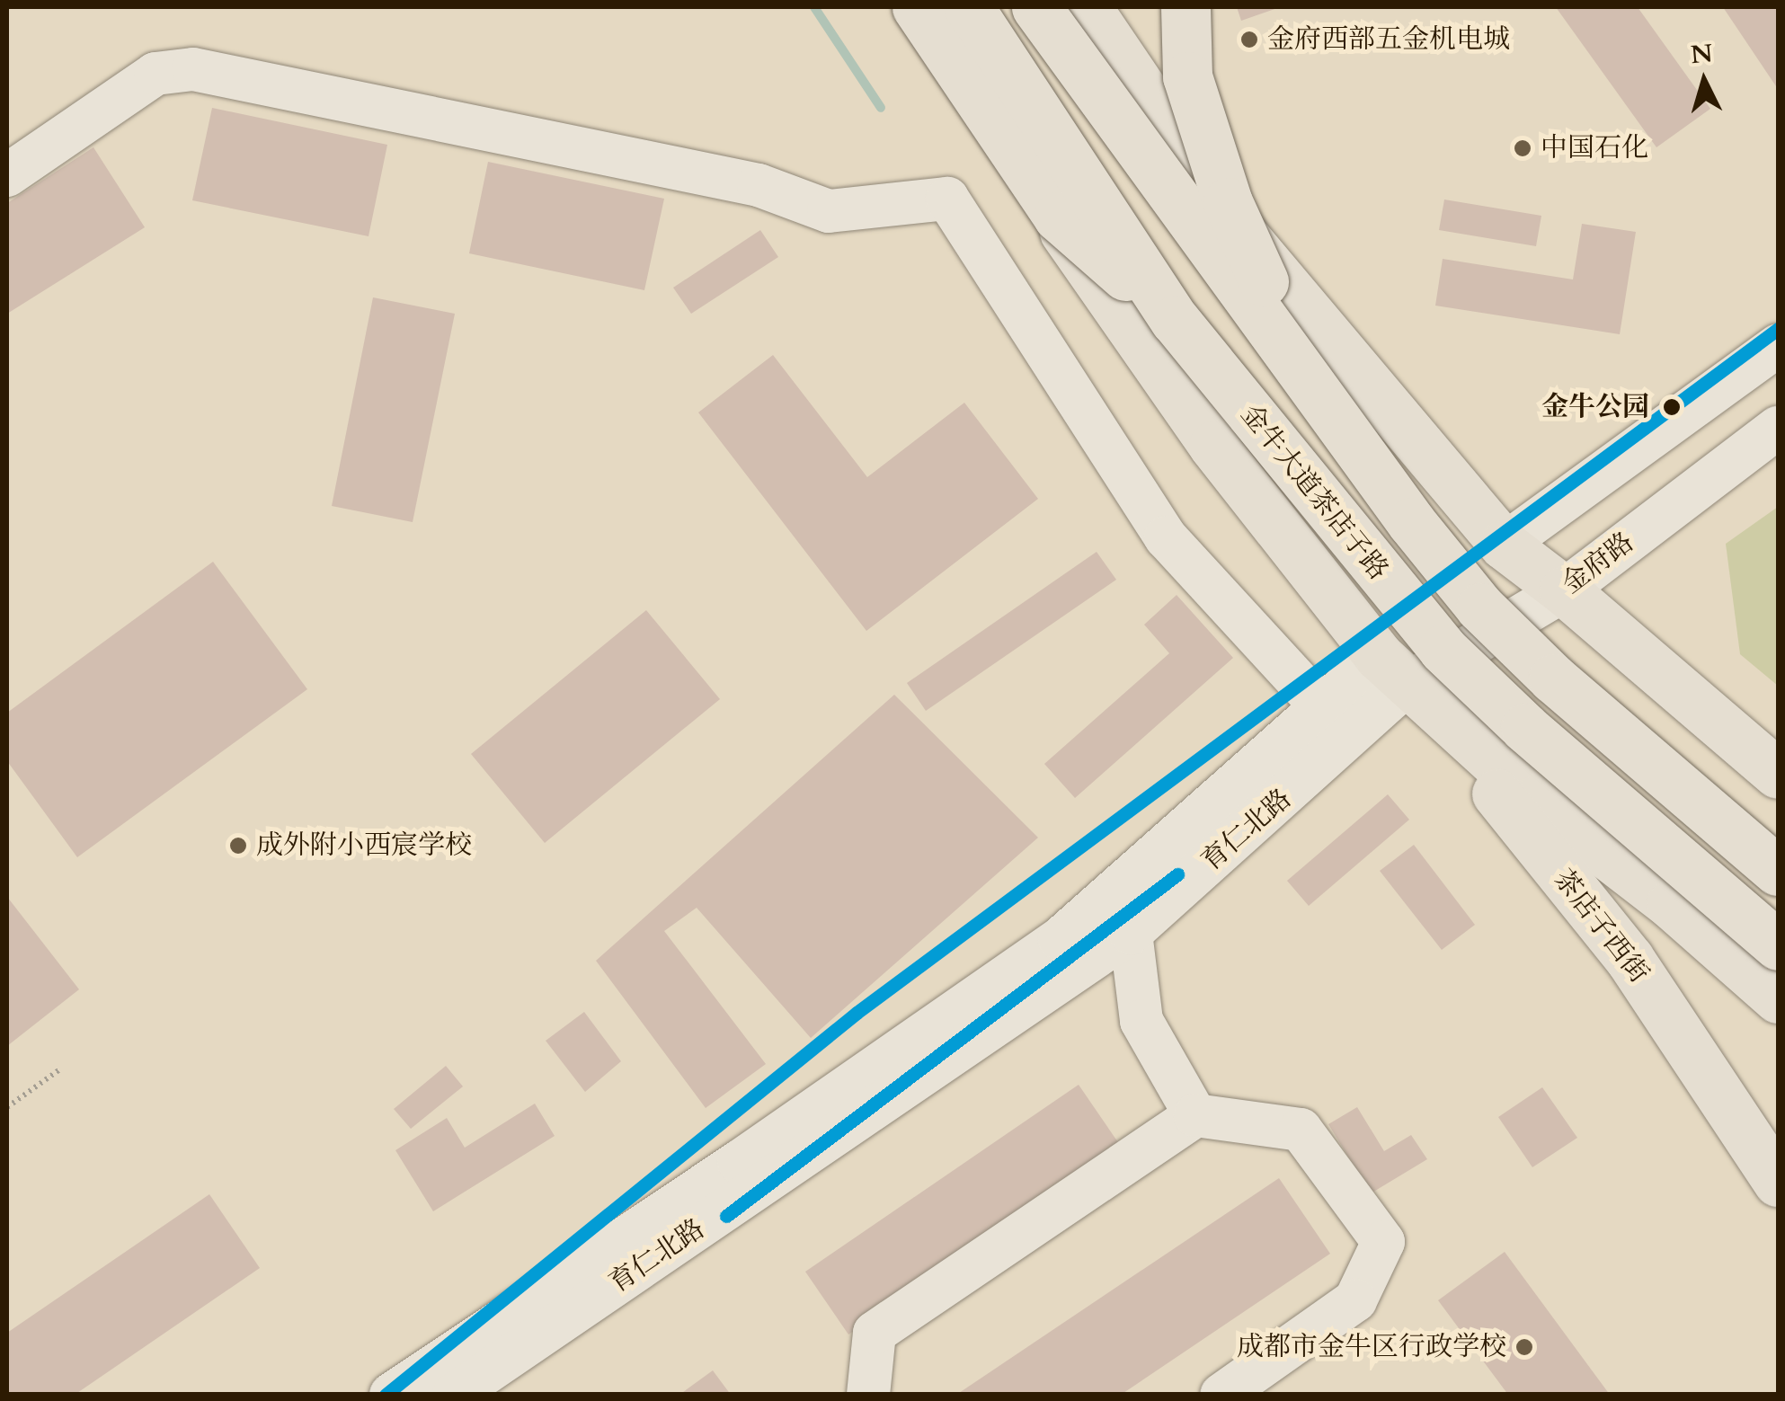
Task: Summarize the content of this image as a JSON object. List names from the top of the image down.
{
  "streets": {
    "main road": ["金牛大道茶店子路", "茶店子西街"],
    "street": ["金府路", "育仁北路"]
  },
  "crossings": [
    ["金府路", "育仁北路"],
    ["金府路", "茶店子西街"],
    ["育仁北路", "茶店子西街"]
  ],
  "places": [
    "金府西部五金机电城",
    "中国石化",
    "金牛公园",
    "成外附小西宸学校",
    "成都市金牛区行政学校"
  ],
  "north": "top"
}
